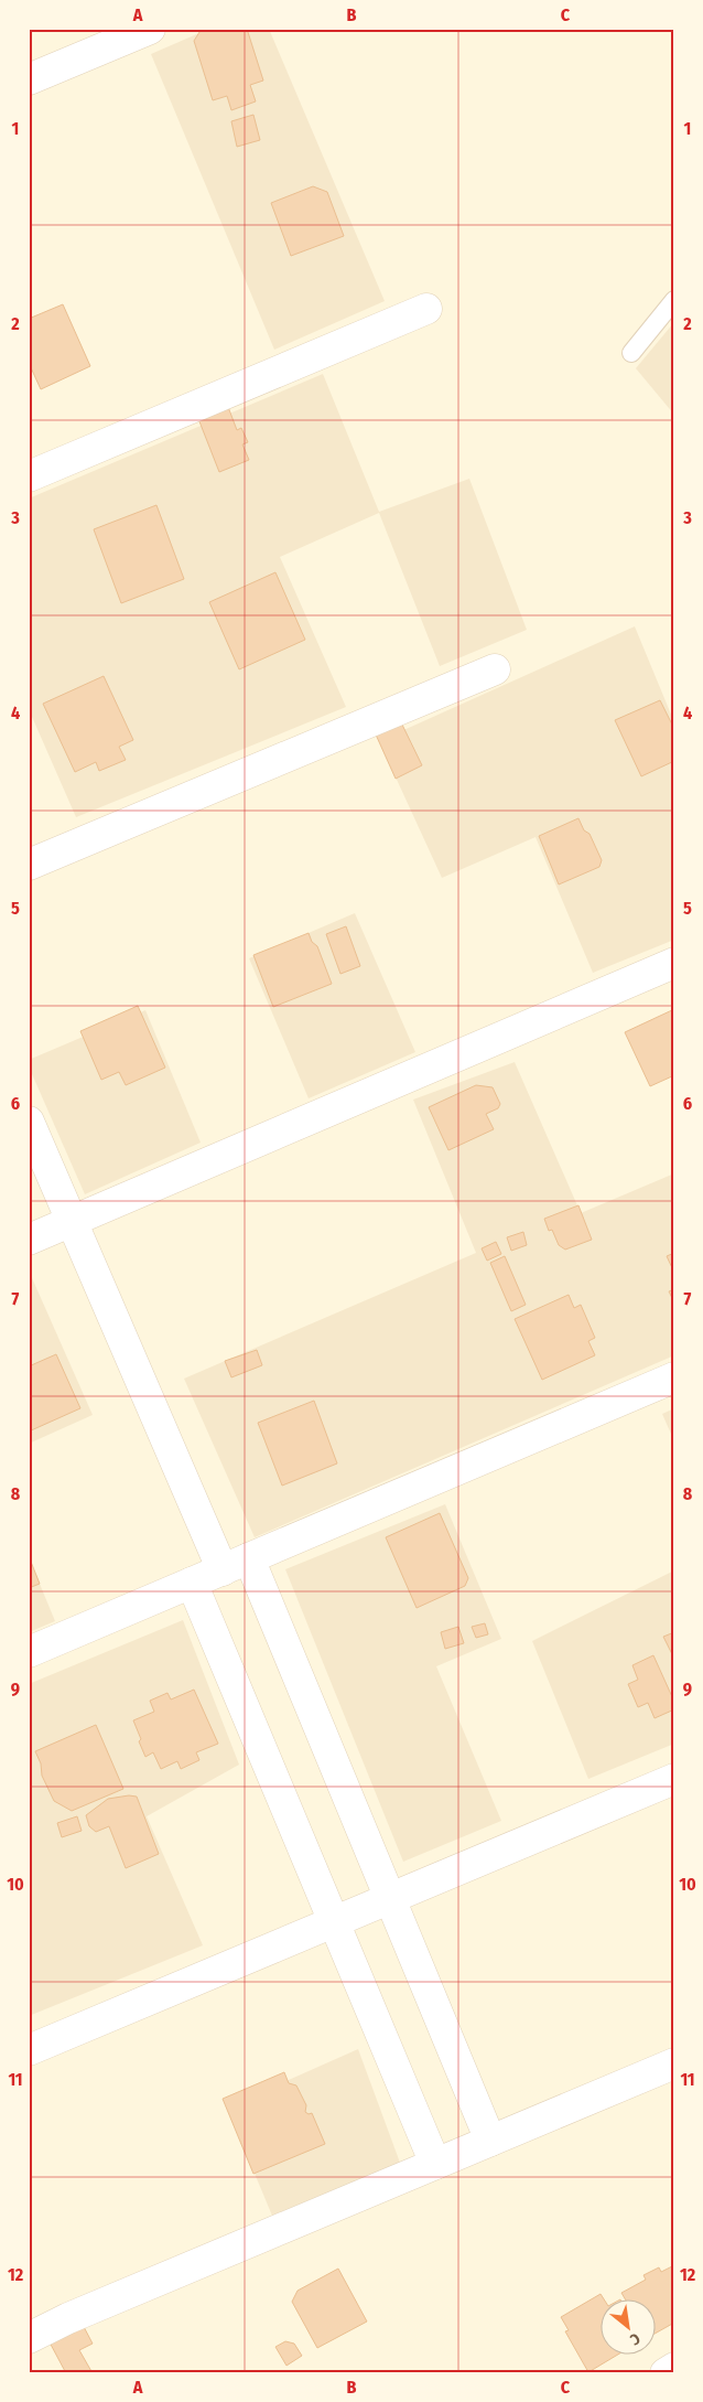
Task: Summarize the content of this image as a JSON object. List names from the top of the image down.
{
  "north": "bottom right",
  "grid": {
    "columns": ["A", "B", "C"],
    "rows": [
      "1",
      "2",
      "3",
      "4",
      "5",
      "6",
      "7",
      "8",
      "9",
      "10",
      "11",
      "12"
    ]
  }
}
